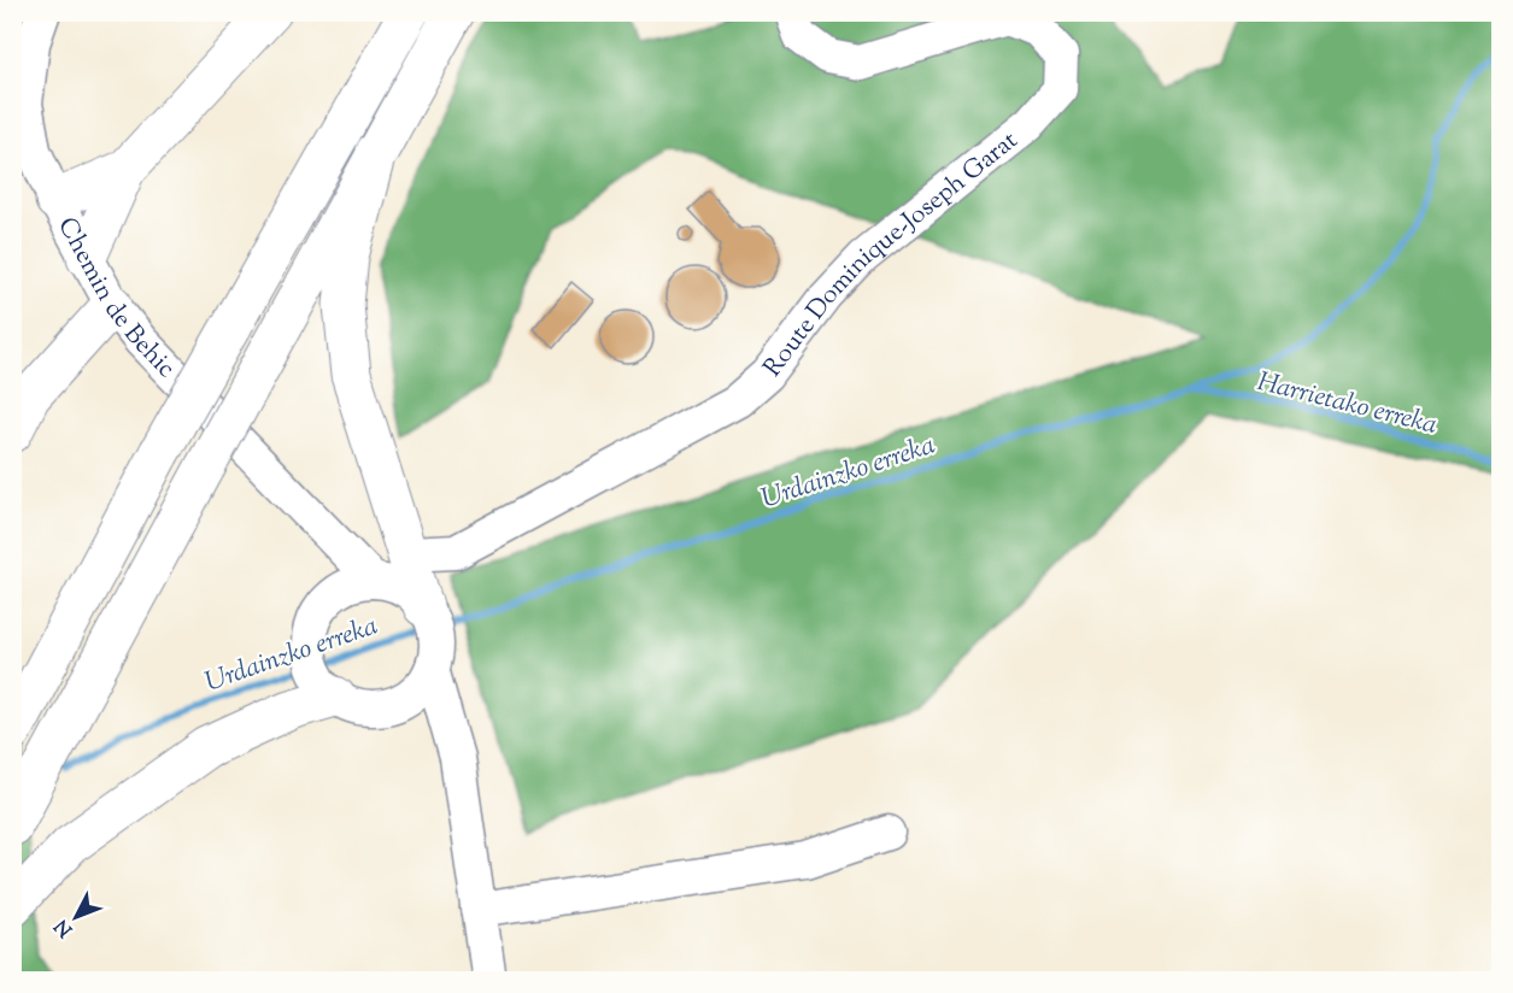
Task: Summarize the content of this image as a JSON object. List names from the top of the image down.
{
  "streets": {
    "street": ["Route Dominique-Joseph Garat", "Chemin de Behic"]
  },
  "water": ["Harrietako erreka", "Urdainzko erreka"],
  "north": "bottom left"
}
